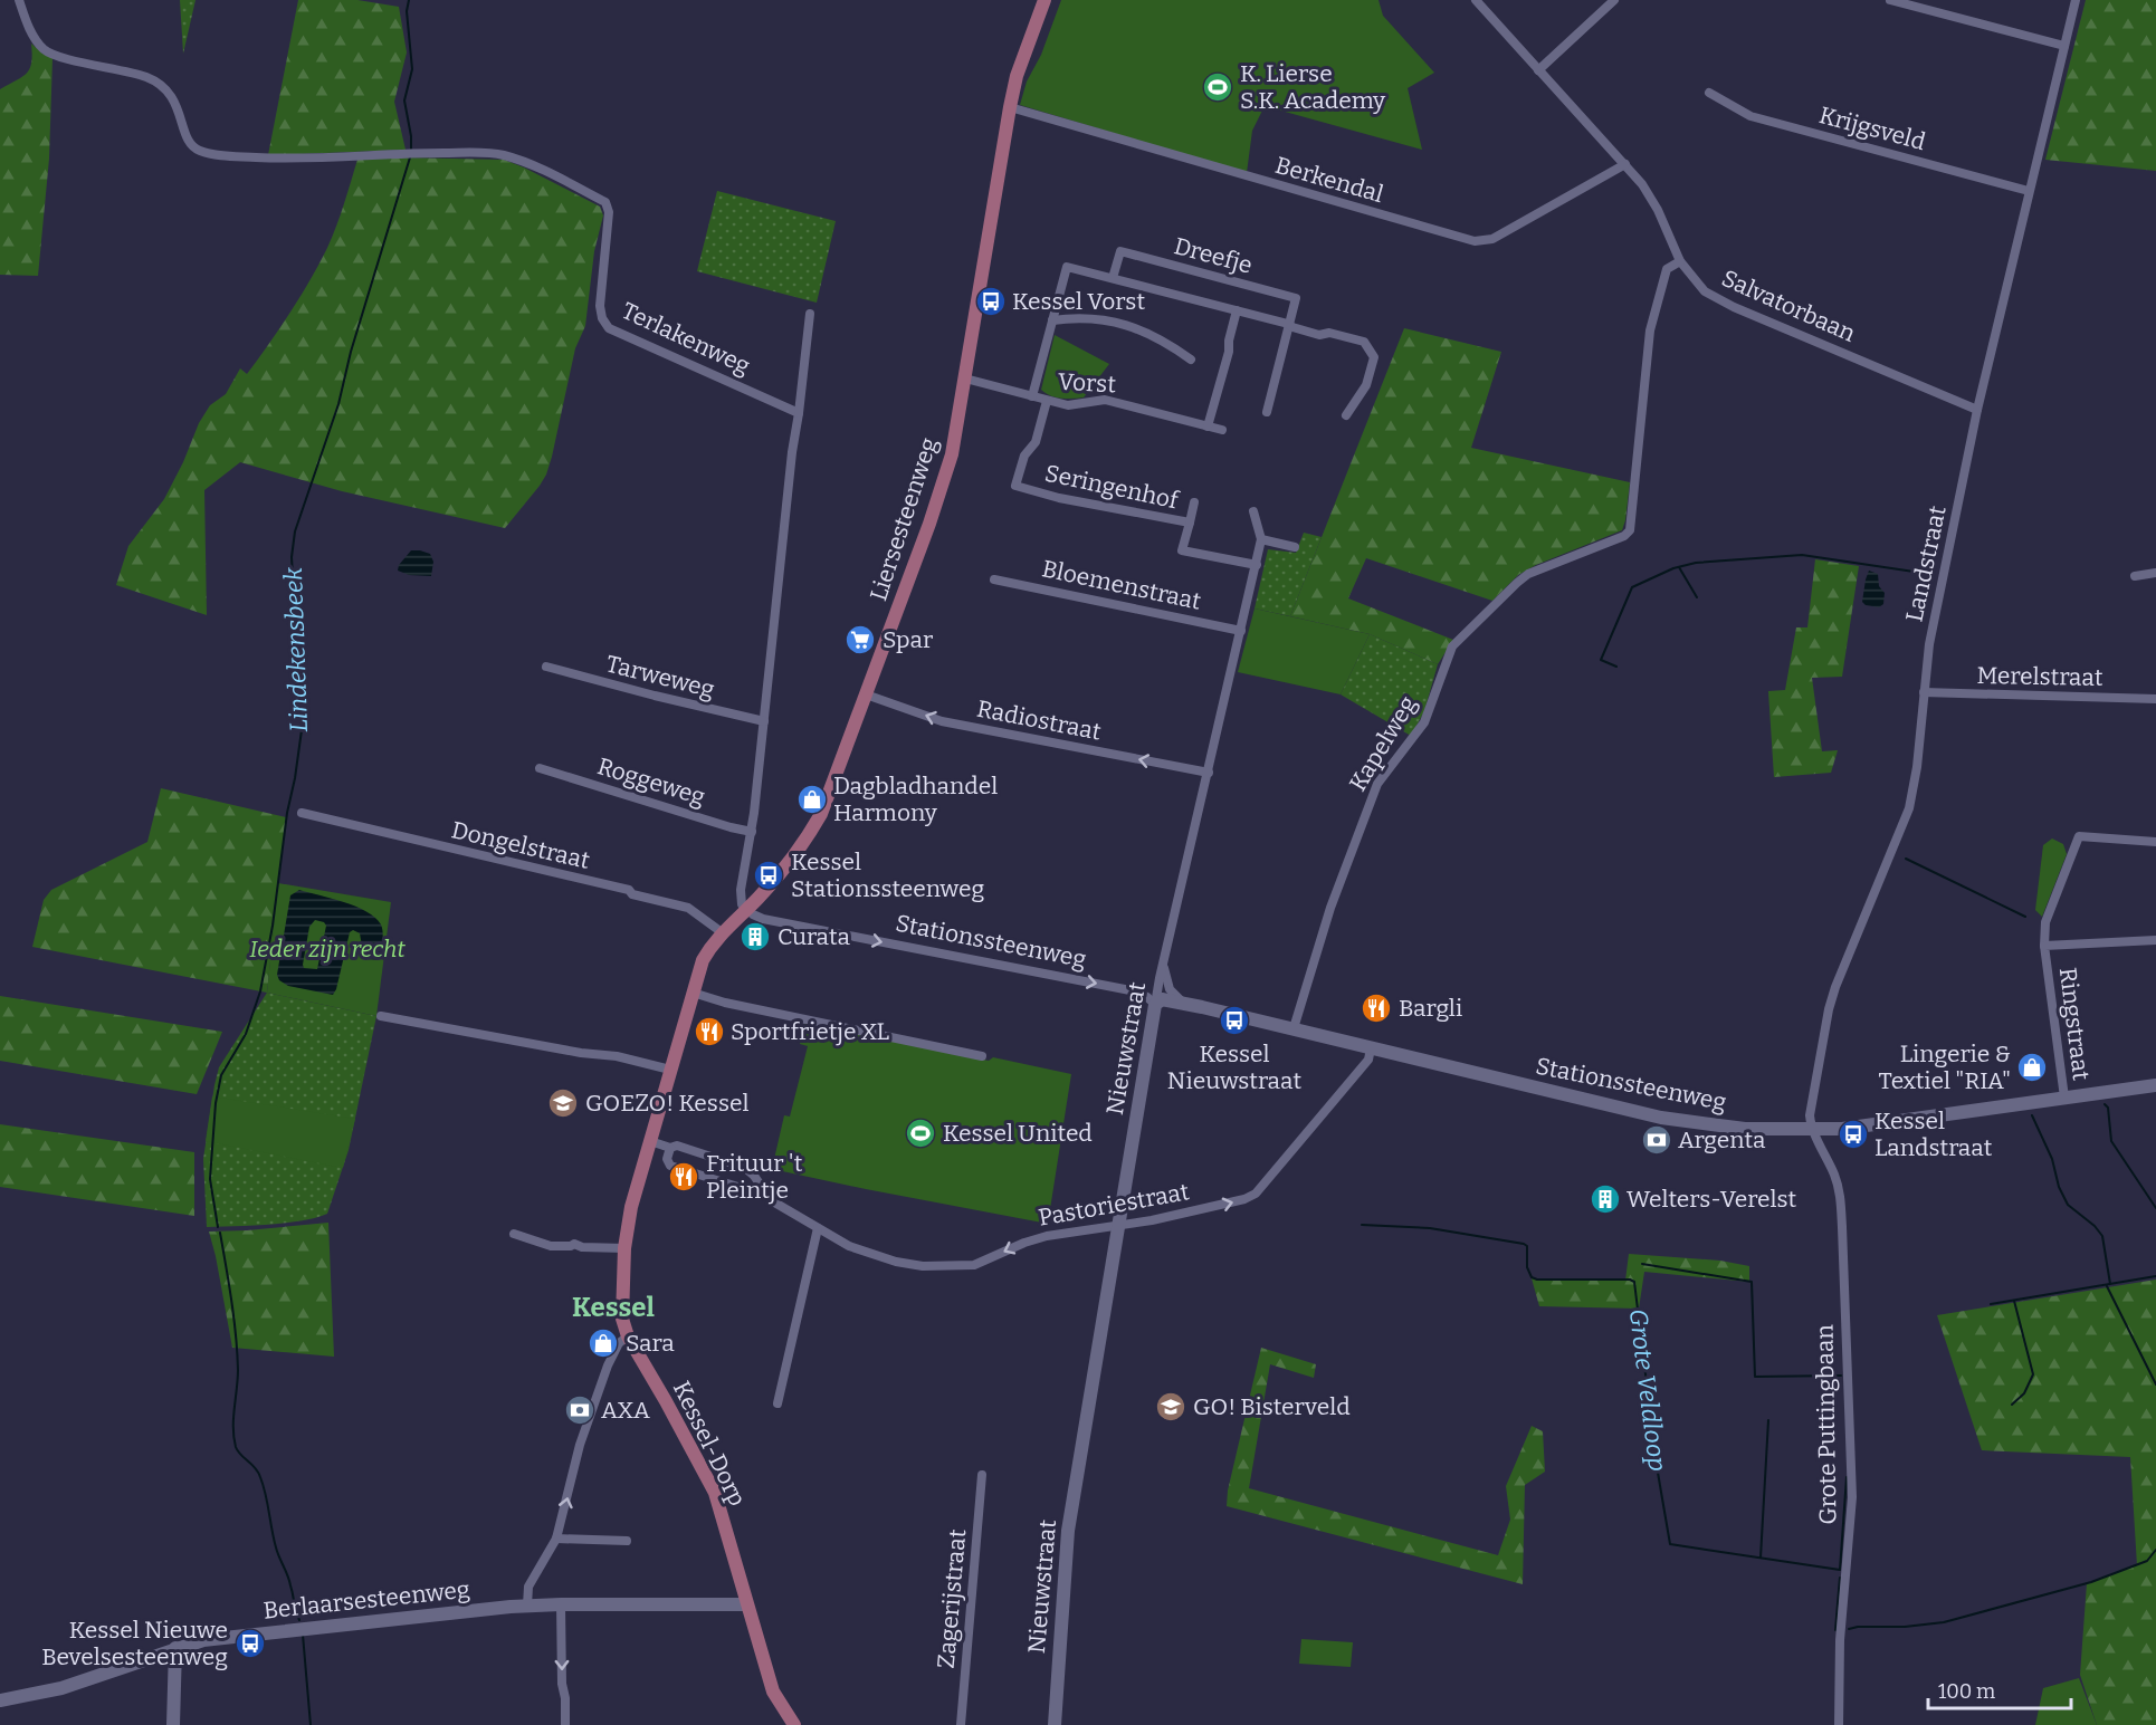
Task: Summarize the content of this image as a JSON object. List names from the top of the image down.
{
  "streets": {
    "main road": ["Liersesteenweg", "Kessel-Dorp"],
    "street": [
      "Krijgsveld",
      "Berkendal",
      "Dreefje",
      "Salvatorbaan",
      "Terlakenweg",
      "Vorst",
      "Seringenhof",
      "Landstraat",
      "Bloemenstraat",
      "Tarweweg",
      "Merelstraat",
      "Radiostraat",
      "Kapelweg",
      "Roggeweg",
      "Dongelstraat",
      "Stationssteenweg",
      "Ringstraat",
      "Nieuwstraat",
      "Pastoriestraat",
      "Grote Puttingbaan",
      "Zagerijstraat",
      "Berlaarsesteenweg"
    ]
  },
  "crossings": [
    ["Krijgsveld", "Landstraat"],
    ["Berkendal", "Salvatorbaan"],
    ["Berkendal", "Liersesteenweg"],
    ["Salvatorbaan", "Landstraat"],
    ["Salvatorbaan", "Kapelweg"],
    ["Vorst", "Seringenhof"],
    ["Vorst", "Liersesteenweg"],
    ["Seringenhof", "Nieuwstraat"],
    ["Liersesteenweg", "Radiostraat"],
    ["Liersesteenweg", "Dongelstraat"],
    ["Liersesteenweg", "Stationssteenweg"],
    ["Liersesteenweg", "Kessel-Dorp"],
    ["Landstraat", "Merelstraat"],
    ["Landstraat", "Stationssteenweg"],
    ["Landstraat", "Grote Puttingbaan"],
    ["Bloemenstraat", "Nieuwstraat"],
    ["Radiostraat", "Nieuwstraat"],
    ["Kapelweg", "Stationssteenweg"],
    ["Dongelstraat", "Kessel-Dorp"],
    ["Stationssteenweg", "Ringstraat"],
    ["Stationssteenweg", "Nieuwstraat"],
    ["Stationssteenweg", "Pastoriestraat"],
    ["Stationssteenweg", "Grote Puttingbaan"],
    ["Nieuwstraat", "Pastoriestraat"],
    ["Kessel-Dorp", "Berlaarsesteenweg"]
  ],
  "one_way": ["Radiostraat"],
  "districts": ["Kessel"],
  "water": ["Lindekensbeek", "Grote Veldloop"],
  "parks": ["Ieder zijn recht"],
  "places": {
    "sports": ["K. Lierse S.K. Academy", "Kessel United"],
    "bus stop": [
      "Kessel Vorst",
      "Kessel Stationssteenweg",
      "Kessel Nieuwstraat",
      "Kessel Landstraat",
      "Kessel Nieuwe Bevelsesteenweg"
    ],
    "supermarket": ["Spar"],
    "shop": ["Dagbladhandel Harmony", "Lingerie & Textiel \"RIA\"", "Sara"],
    "building": ["Curata", "Welters-Verelst"],
    "restaurant": ["Bargli", "Sportfrietje XL", "Frituur 't Pleintje"],
    "school or university": ["GOEZO! Kessel", "GO! Bisterveld"],
    "bank": ["Argenta", "AXA"]
  },
  "scale_bar": "100 m"
}
